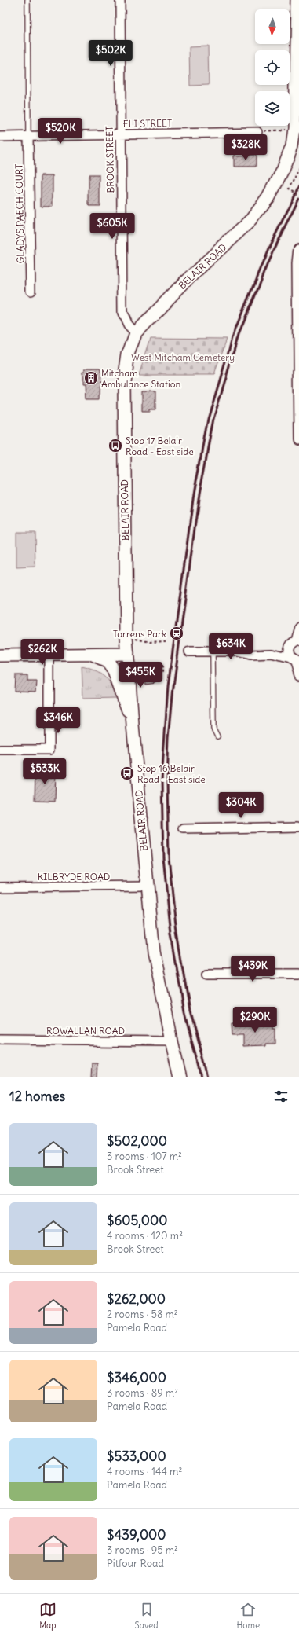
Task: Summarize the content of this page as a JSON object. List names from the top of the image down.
{
  "streets": {
    "main road": ["BELAIR ROAD"],
    "street": [
      "ELI STREET",
      "BROOK STREET",
      "GLADYS PAECH COURT",
      "KILBRYDE ROAD",
      "ROWALLAN ROAD"
    ]
  },
  "crossings": [
    ["ELI STREET", "BROOK STREET"],
    ["ELI STREET", "GLADYS PAECH COURT"],
    ["BROOK STREET", "BELAIR ROAD"],
    ["BELAIR ROAD", "KILBRYDE ROAD"],
    ["BELAIR ROAD", "ROWALLAN ROAD"]
  ],
  "parks": ["West Mitcham Cemetery"],
  "places": {
    "building": ["Mitcham Ambulance Station"],
    "bus stop": ["Stop 17 Belair Road - East side", "Stop 16 Belair Road - East side"],
    "station": ["Torrens Park"]
  },
  "north": "bottom",
  "page": {
    "price": [
      "$502K",
      "$520K",
      "$328K",
      "$605K",
      "$634K",
      "$262K",
      "$455K",
      "$346K",
      "$533K",
      "$304K",
      "$439K",
      "$290K"
    ],
    "heading": "12 homes",
    "list": [
      {
        "name": "$502,000",
        "note": "3 rooms · 107 m² · Brook Street"
      },
      {
        "name": "$605,000",
        "note": "4 rooms · 120 m² · Brook Street"
      },
      {
        "name": "$262,000",
        "note": "2 rooms · 58 m² · Pamela Road"
      },
      {
        "name": "$346,000",
        "note": "3 rooms · 89 m² · Pamela Road"
      },
      {
        "name": "$533,000",
        "note": "4 rooms · 144 m² · Pamela Road"
      },
      {
        "name": "$439,000",
        "note": "3 rooms · 95 m² · Pitfour Road"
      }
    ],
    "tabs": ["Map", "Saved", "Home"]
  }
}
